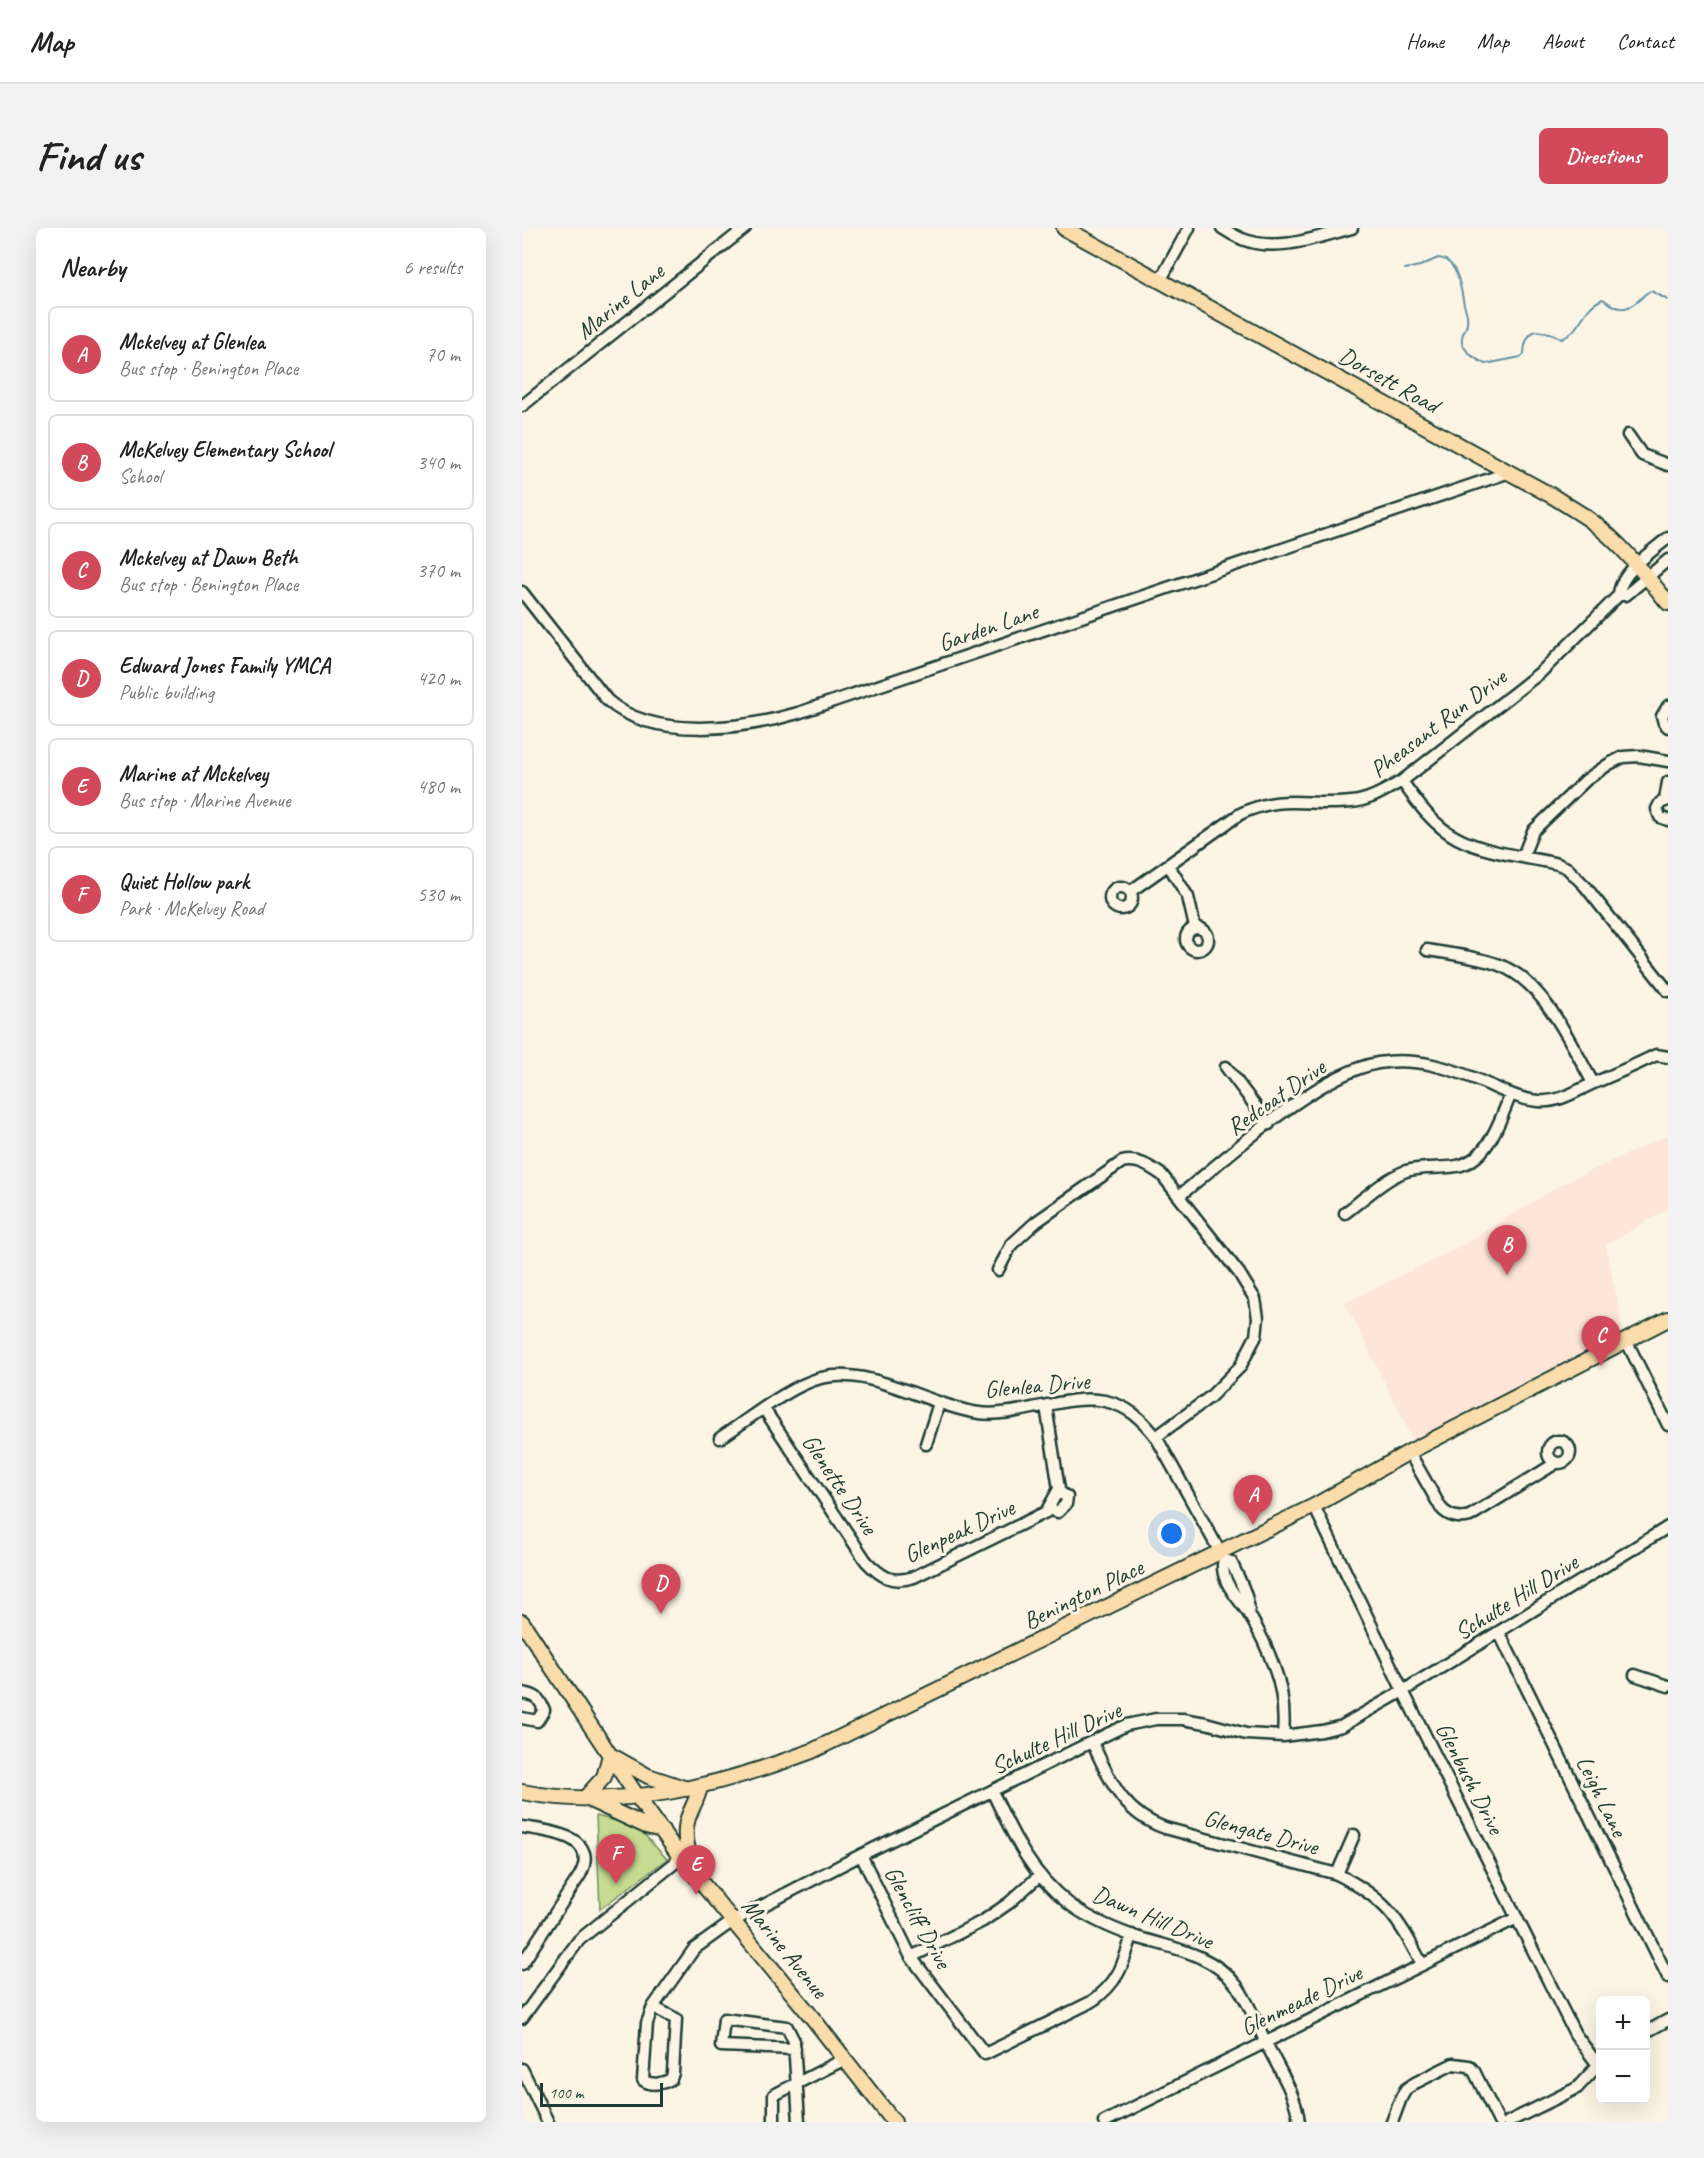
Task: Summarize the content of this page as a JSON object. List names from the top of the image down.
{
  "streets": {
    "main road": ["Dorsett Road", "Benington Place", "Marine Avenue"],
    "street": [
      "Marine Lane",
      "Garden Lane",
      "Pheasant Run Drive",
      "Redcoat Drive",
      "Glenlea Drive",
      "Glenette Drive",
      "Glenpeak Drive",
      "Schulte Hill Drive",
      "Glenbush Drive",
      "Leigh Lane",
      "Glengate Drive",
      "Glencliff Drive",
      "Dawn Hill Drive",
      "Glenmeade Drive"
    ]
  },
  "crossings": [
    ["Dorsett Road", "Garden Lane"],
    ["Dorsett Road", "Pheasant Run Drive"],
    ["Glenlea Drive", "Glenette Drive"],
    ["Glenlea Drive", "Glenpeak Drive"],
    ["Glenlea Drive", "Benington Place"],
    ["Glenlea Drive", "Schulte Hill Drive"],
    ["Glenette Drive", "Glenpeak Drive"],
    ["Benington Place", "Glenbush Drive"],
    ["Benington Place", "Marine Avenue"],
    ["Schulte Hill Drive", "Glenbush Drive"],
    ["Schulte Hill Drive", "Leigh Lane"],
    ["Schulte Hill Drive", "Glengate Drive"],
    ["Schulte Hill Drive", "Glencliff Drive"],
    ["Schulte Hill Drive", "Dawn Hill Drive"],
    ["Schulte Hill Drive", "Marine Avenue"],
    ["Glenbush Drive", "Glenmeade Drive"],
    ["Glengate Drive", "Glenmeade Drive"],
    ["Glencliff Drive", "Dawn Hill Drive"],
    ["Dawn Hill Drive", "Glenmeade Drive"]
  ],
  "scale_bar": "100 m",
  "page": {
    "header": "Map",
    "nav": [
      "Home",
      "Map",
      "About",
      "Contact"
    ],
    "buttons": "Directions",
    "title": "Find us",
    "heading": ["Nearby", "6 results"],
    "list": [
      {
        "mark": "A",
        "name": "Mckelvey at Glenlea",
        "note": "Bus stop · Benington Place",
        "value": "70 m"
      },
      {
        "mark": "B",
        "name": "McKelvey Elementary School",
        "note": "School",
        "value": "340 m"
      },
      {
        "mark": "C",
        "name": "Mckelvey at Dawn Beth",
        "note": "Bus stop · Benington Place",
        "value": "370 m"
      },
      {
        "mark": "D",
        "name": "Edward Jones Family YMCA",
        "note": "Public building",
        "value": "420 m"
      },
      {
        "mark": "E",
        "name": "Marine at Mckelvey",
        "note": "Bus stop · Marine Avenue",
        "value": "480 m"
      },
      {
        "mark": "F",
        "name": "Quiet Hollow park",
        "note": "Park · McKelvey Road",
        "value": "530 m"
      }
    ],
    "pins": [
      "B",
      "C",
      "A",
      "D",
      "F",
      "E"
    ],
    "map_buttons": ["+", "−"],
    "scale": "100 m"
  }
}
